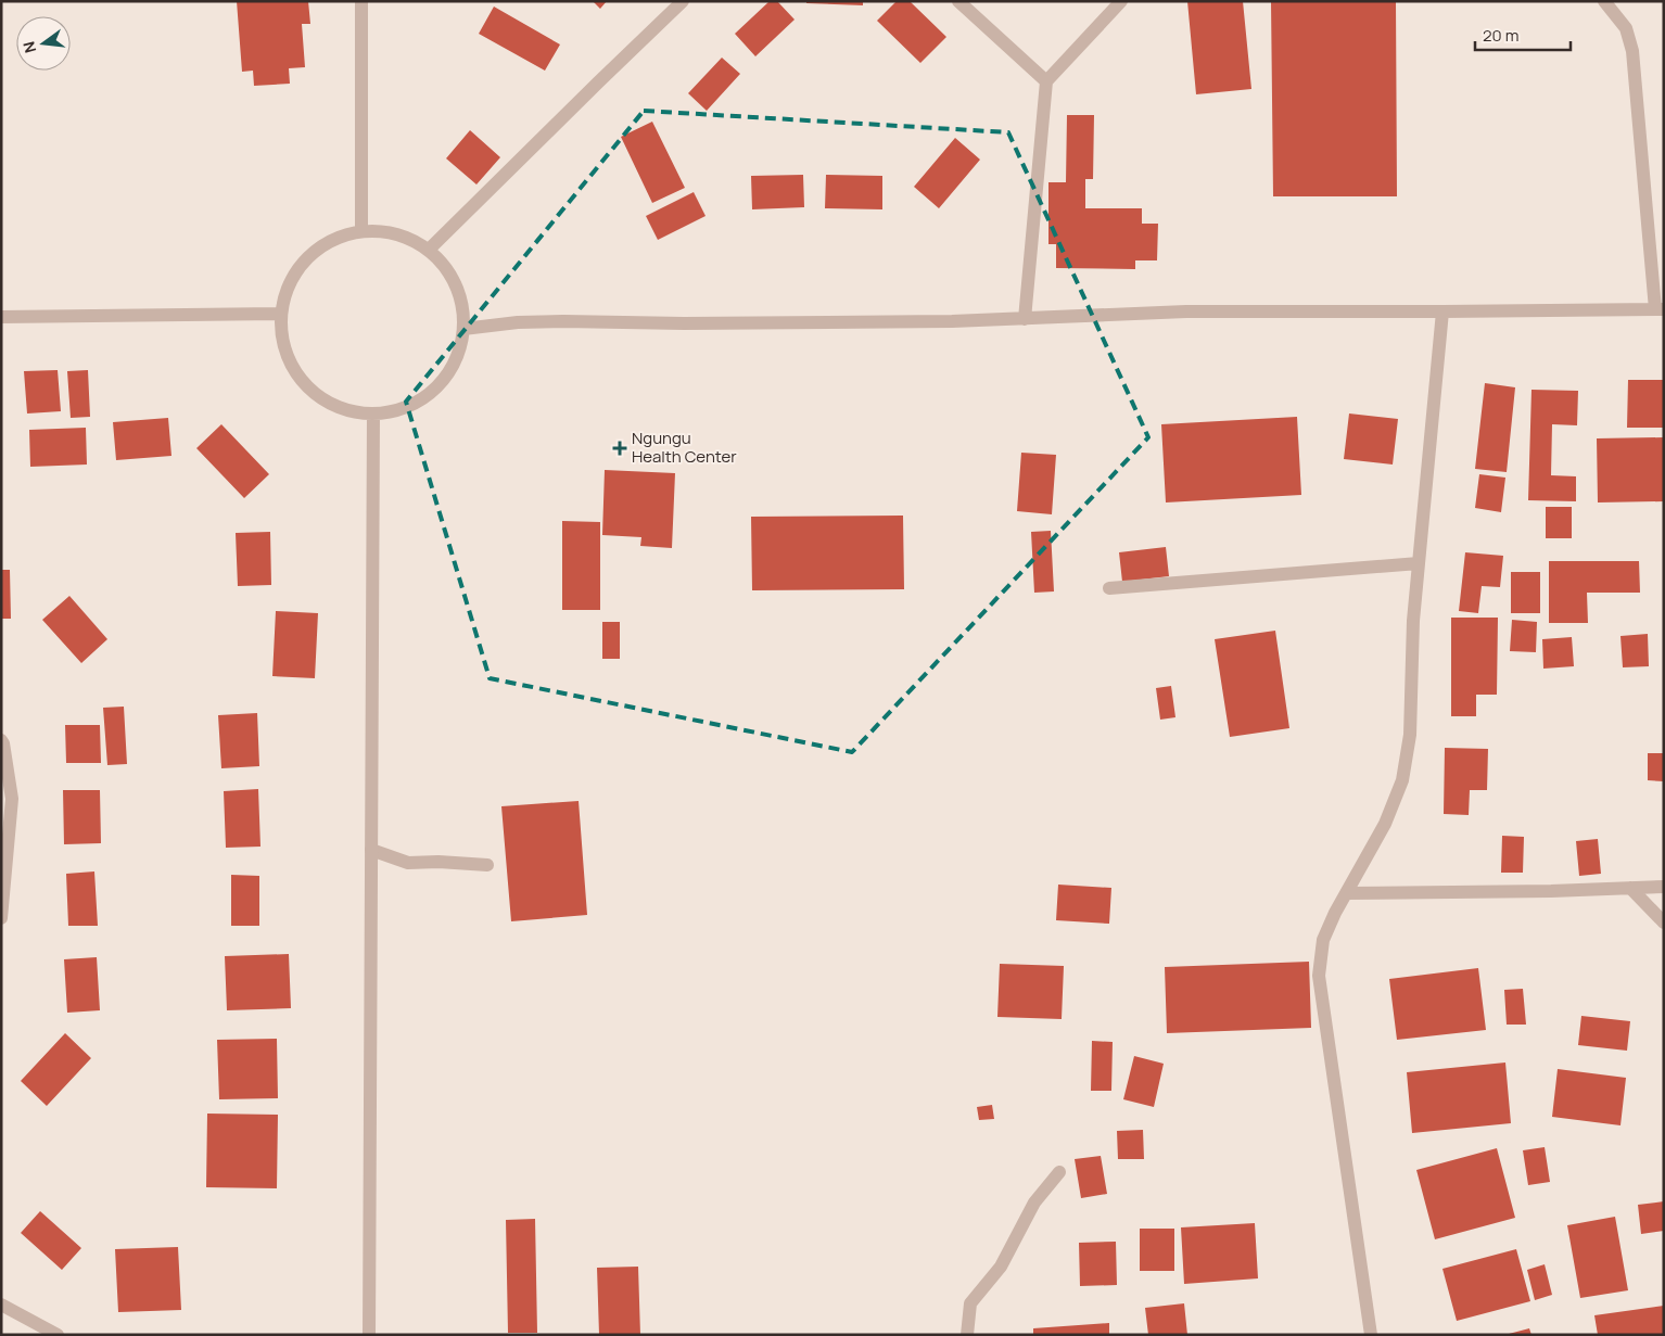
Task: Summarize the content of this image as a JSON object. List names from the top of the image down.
{
  "places": {
    "health": ["Ngungu Health Center"]
  },
  "scale_bar": "20 m",
  "north": "left"
}
